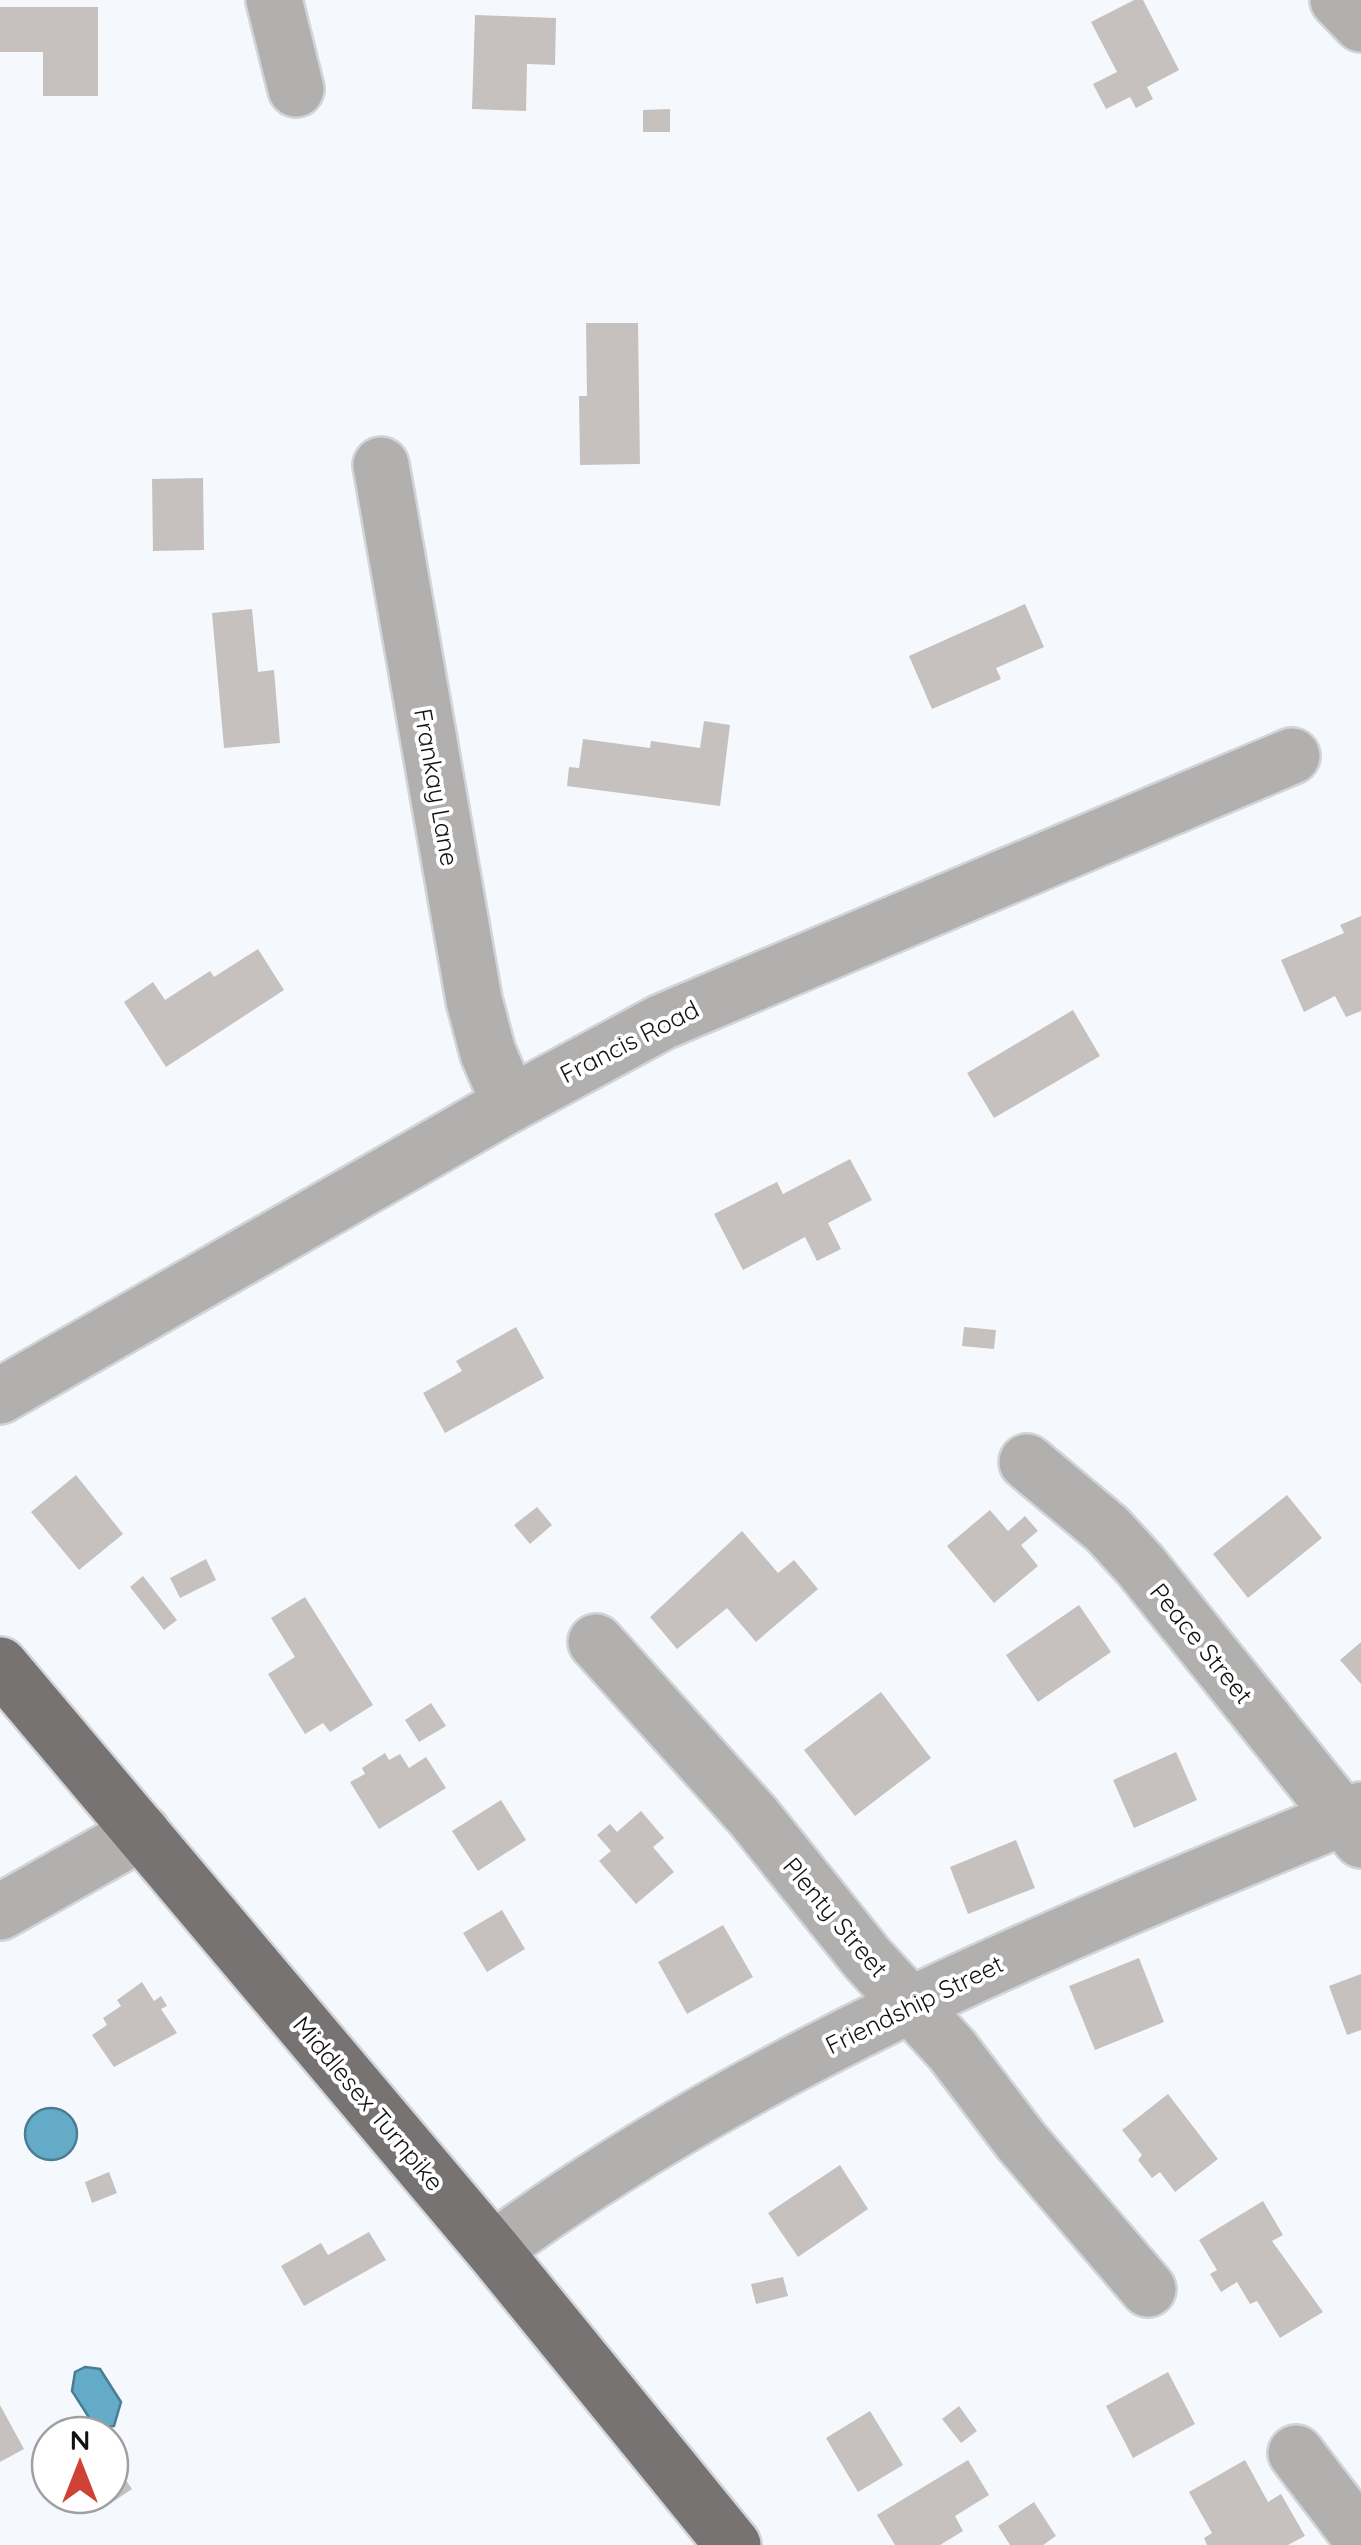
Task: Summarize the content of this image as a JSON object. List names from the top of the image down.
{
  "streets": {
    "main road": ["Middlesex Turnpike"],
    "street": [
      "Frankay Lane",
      "Francis Road",
      "Peace Street",
      "Plenty Street",
      "Friendship Street"
    ]
  },
  "crossings": [
    ["Frankay Lane", "Francis Road"],
    ["Peace Street", "Friendship Street"],
    ["Plenty Street", "Friendship Street"],
    ["Friendship Street", "Middlesex Turnpike"]
  ],
  "north": "top"
}
